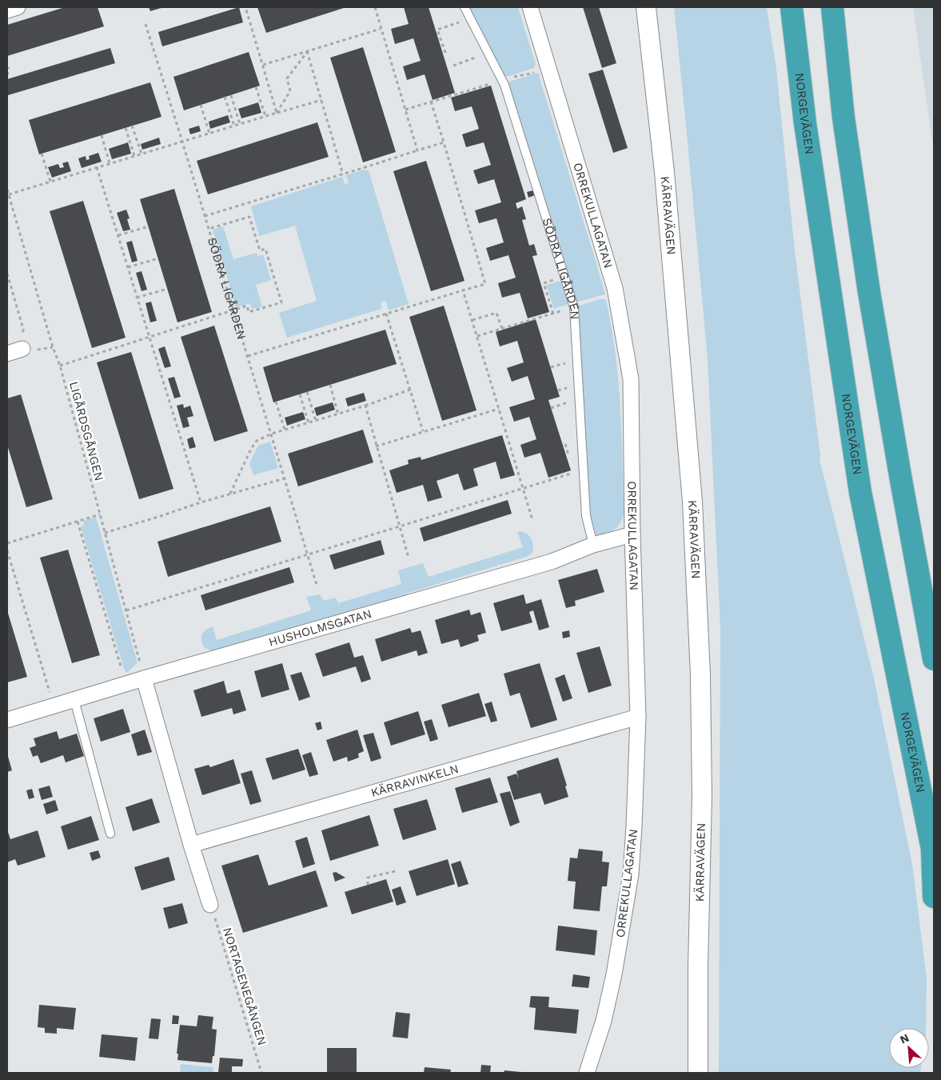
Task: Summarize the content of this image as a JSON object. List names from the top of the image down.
{
  "streets": {
    "highway": ["NORGEVÄGEN"],
    "street": [
      "KÄRRAVÄGEN",
      "ORREKULLAGATAN",
      "HUSHOLMSGATAN",
      "KÄRRAVINKELN"
    ],
    "lane": ["SÖDRA LIGÅRDEN"],
    "path": ["LIGÅRDSGÅNGEN", "NORTAGENEGÅNGEN"]
  },
  "crossings": [
    ["ORREKULLAGATAN", "HUSHOLMSGATAN"],
    ["ORREKULLAGATAN", "KÄRRAVINKELN"],
    ["SÖDRA LIGÅRDEN", "HUSHOLMSGATAN"],
    ["LIGÅRDSGÅNGEN", "HUSHOLMSGATAN"]
  ],
  "north": "top left"
}
